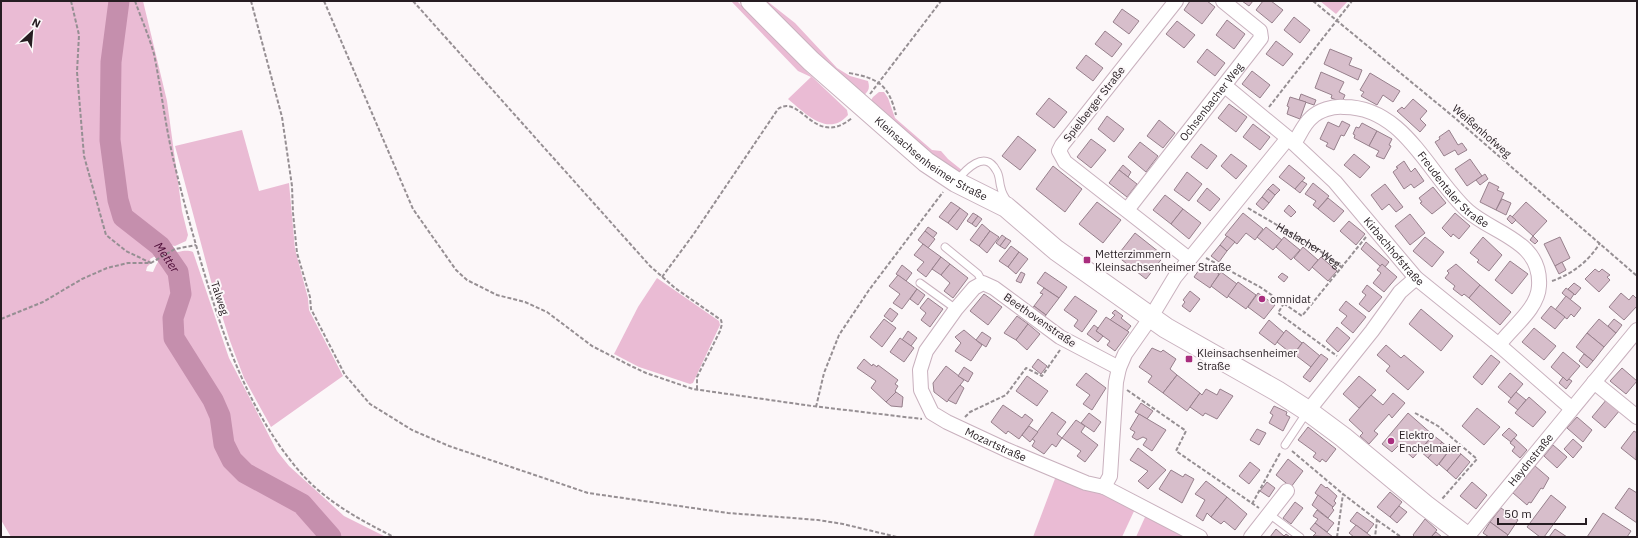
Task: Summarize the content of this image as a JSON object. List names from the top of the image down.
{
  "streets": {
    "main road": ["Kleinsachsenheimer Straße"],
    "street": [
      "Ochsenbacher Weg",
      "Spielberger Straße",
      "Freudentaler Straße",
      "Kirbachhofstraße",
      "Beethovenstraße",
      "Mozartstraße",
      "Haydnstraße"
    ],
    "path": ["Weißenhofweg", "Haslacher Weg", "Talweg"]
  },
  "crossings": [
    ["Ochsenbacher Weg", "Spielberger Straße"],
    ["Ochsenbacher Weg", "Kirbachhofstraße"],
    ["Spielberger Straße", "Haslacher Weg"],
    ["Kleinsachsenheimer Straße", "Haydnstraße"],
    ["Freudentaler Straße", "Kirbachhofstraße"],
    ["Kirbachhofstraße", "Haydnstraße"],
    ["Beethovenstraße", "Mozartstraße"]
  ],
  "water": ["Metter"],
  "places": {
    "transit": ["Metterzimmern Kleinsachsenheimer Straße", "Kleinsachsenheimer Straße"],
    "other": ["omnidat", "Elektro Enchelmaier"]
  },
  "scale_bar": "50 m",
  "north": "top right"
}
